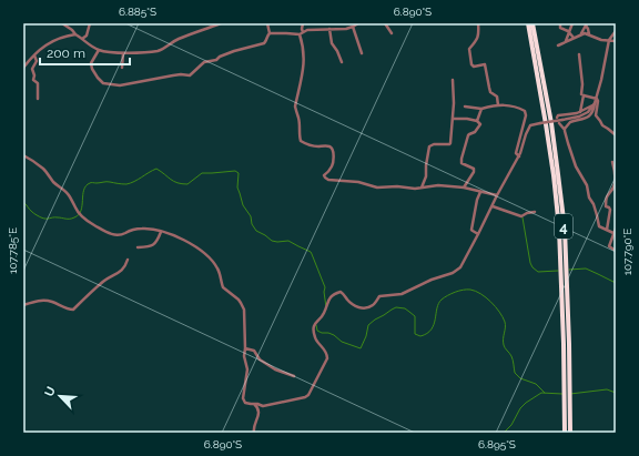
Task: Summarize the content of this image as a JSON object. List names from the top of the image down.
{
  "streets": {
    "highway": ["4"]
  },
  "scale_bar": "200 m",
  "north": "top left",
  "coordinates": [
    "6.885°S",
    "6.890°S",
    "107.785°E",
    "107.790°E",
    "6.895°S"
  ]
}
